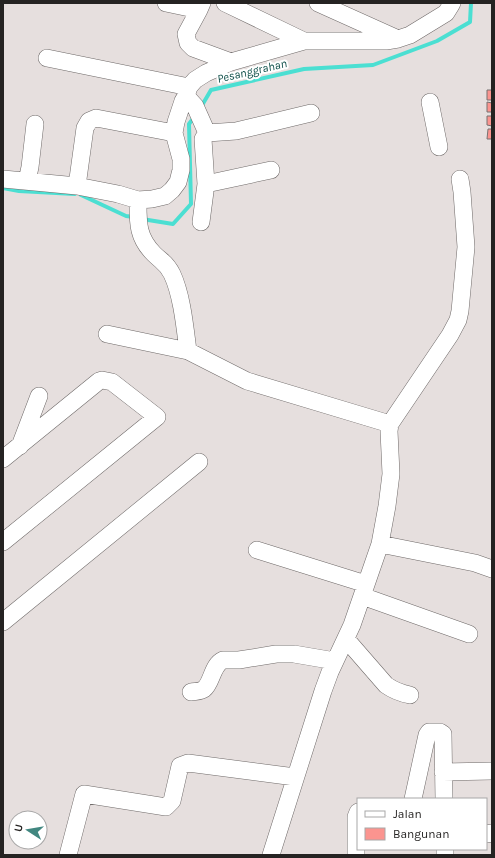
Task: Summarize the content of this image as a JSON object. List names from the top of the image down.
{
  "water": ["Pesanggrahan"],
  "legend": ["Jalan", "Bangunan"],
  "north": "left"
}
